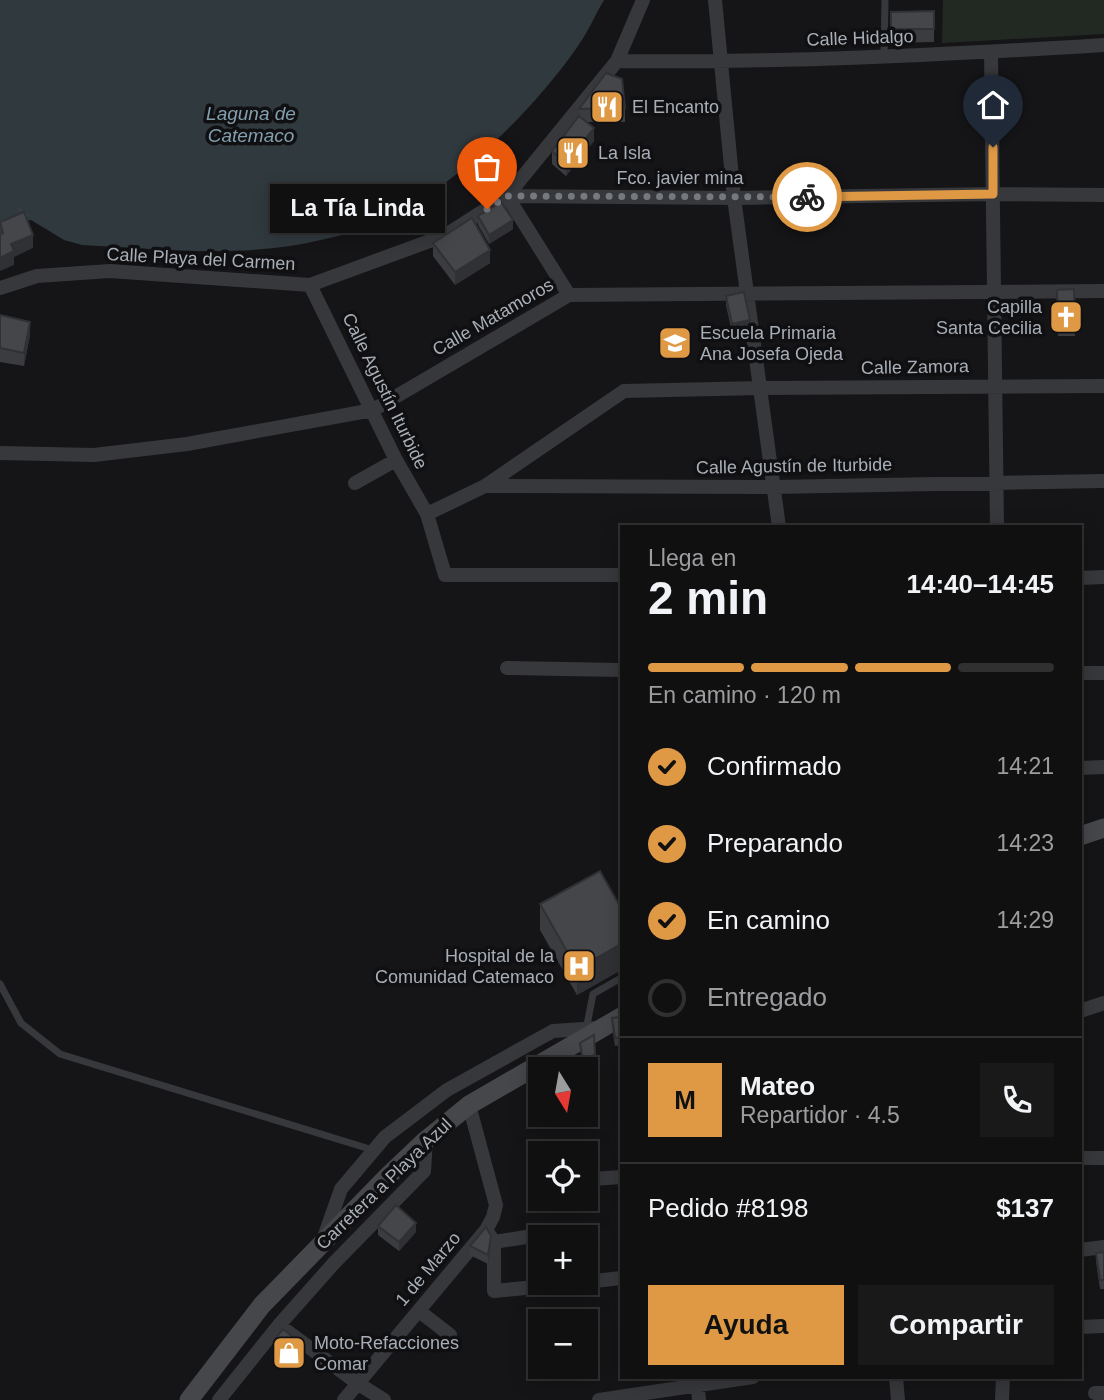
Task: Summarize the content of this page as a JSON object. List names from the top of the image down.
{
  "streets": {
    "main road": ["Carretera a Playa Azul"],
    "street": [
      "Calle Hidalgo",
      "Fco. javier mina",
      "Calle Playa del Carmen",
      "Calle Matamoros",
      "Calle Zamora",
      "Calle Agustín Iturbide",
      "Calle Agustín de Iturbide",
      "1 de Marzo"
    ]
  },
  "crossings": [
    ["Fco. javier mina", "Calle Playa del Carmen"],
    ["Calle Playa del Carmen", "Calle Agustín Iturbide"],
    ["Calle Matamoros", "Calle Agustín Iturbide"],
    ["Calle Zamora", "Calle Agustín Iturbide"],
    ["Calle Zamora", "Calle Agustín de Iturbide"],
    ["Carretera a Playa Azul", "1 de Marzo"]
  ],
  "water": ["Laguna de Catemaco"],
  "places": {
    "restaurant": ["El Encanto", "La Isla"],
    "other": ["La Tía Linda"],
    "church": ["Capilla Santa Cecilia"],
    "school or university": ["Escuela Primaria Ana Josefa Ojeda"],
    "hospital": ["Hospital de la Comunidad Catemaco"],
    "shop": ["Moto-Refacciones Comar"]
  },
  "north": "bottom",
  "page": {
    "bubble": "La Tía Linda",
    "heading": ["2 min", "Llega en", "14:40–14:45"],
    "panel": [
      "Mateo",
      "Repartidor · 4.5",
      "Pedido #8198",
      "$137"
    ],
    "bar": "En camino · 120 m",
    "list": [
      ["Confirmado", "14:21"],
      ["Preparando", "14:23"],
      ["En camino", "14:29"],
      "Entregado"
    ],
    "map_buttons": ["+", "−"],
    "round": "M",
    "buttons": ["Ayuda", "Compartir"]
  }
}
